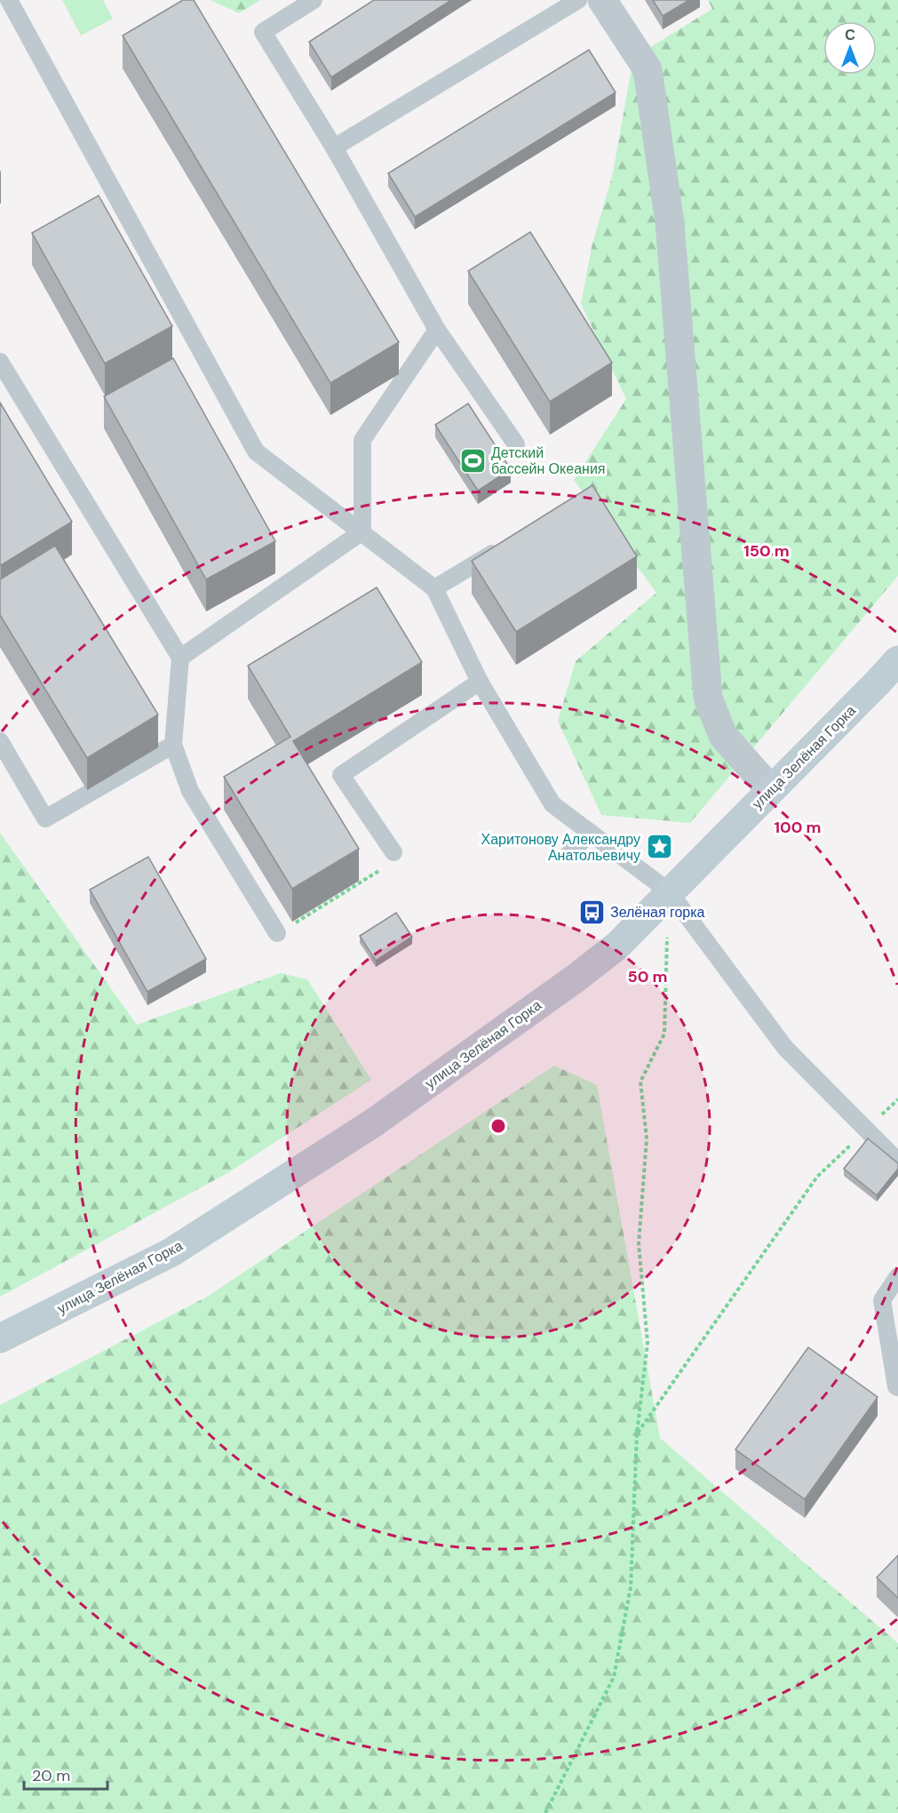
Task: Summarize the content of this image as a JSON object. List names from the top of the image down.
{
  "streets": {
    "street": ["улица Зелёная Горка"]
  },
  "places": {
    "sports": ["Детский бассейн Океания"],
    "place": ["Харитонову Александру Анатольевичу"],
    "bus stop": ["Зелёная горка"]
  },
  "scale_bar": "20 m",
  "north": "top",
  "rings": ["150 m", "100 m", "50 m"]
}
